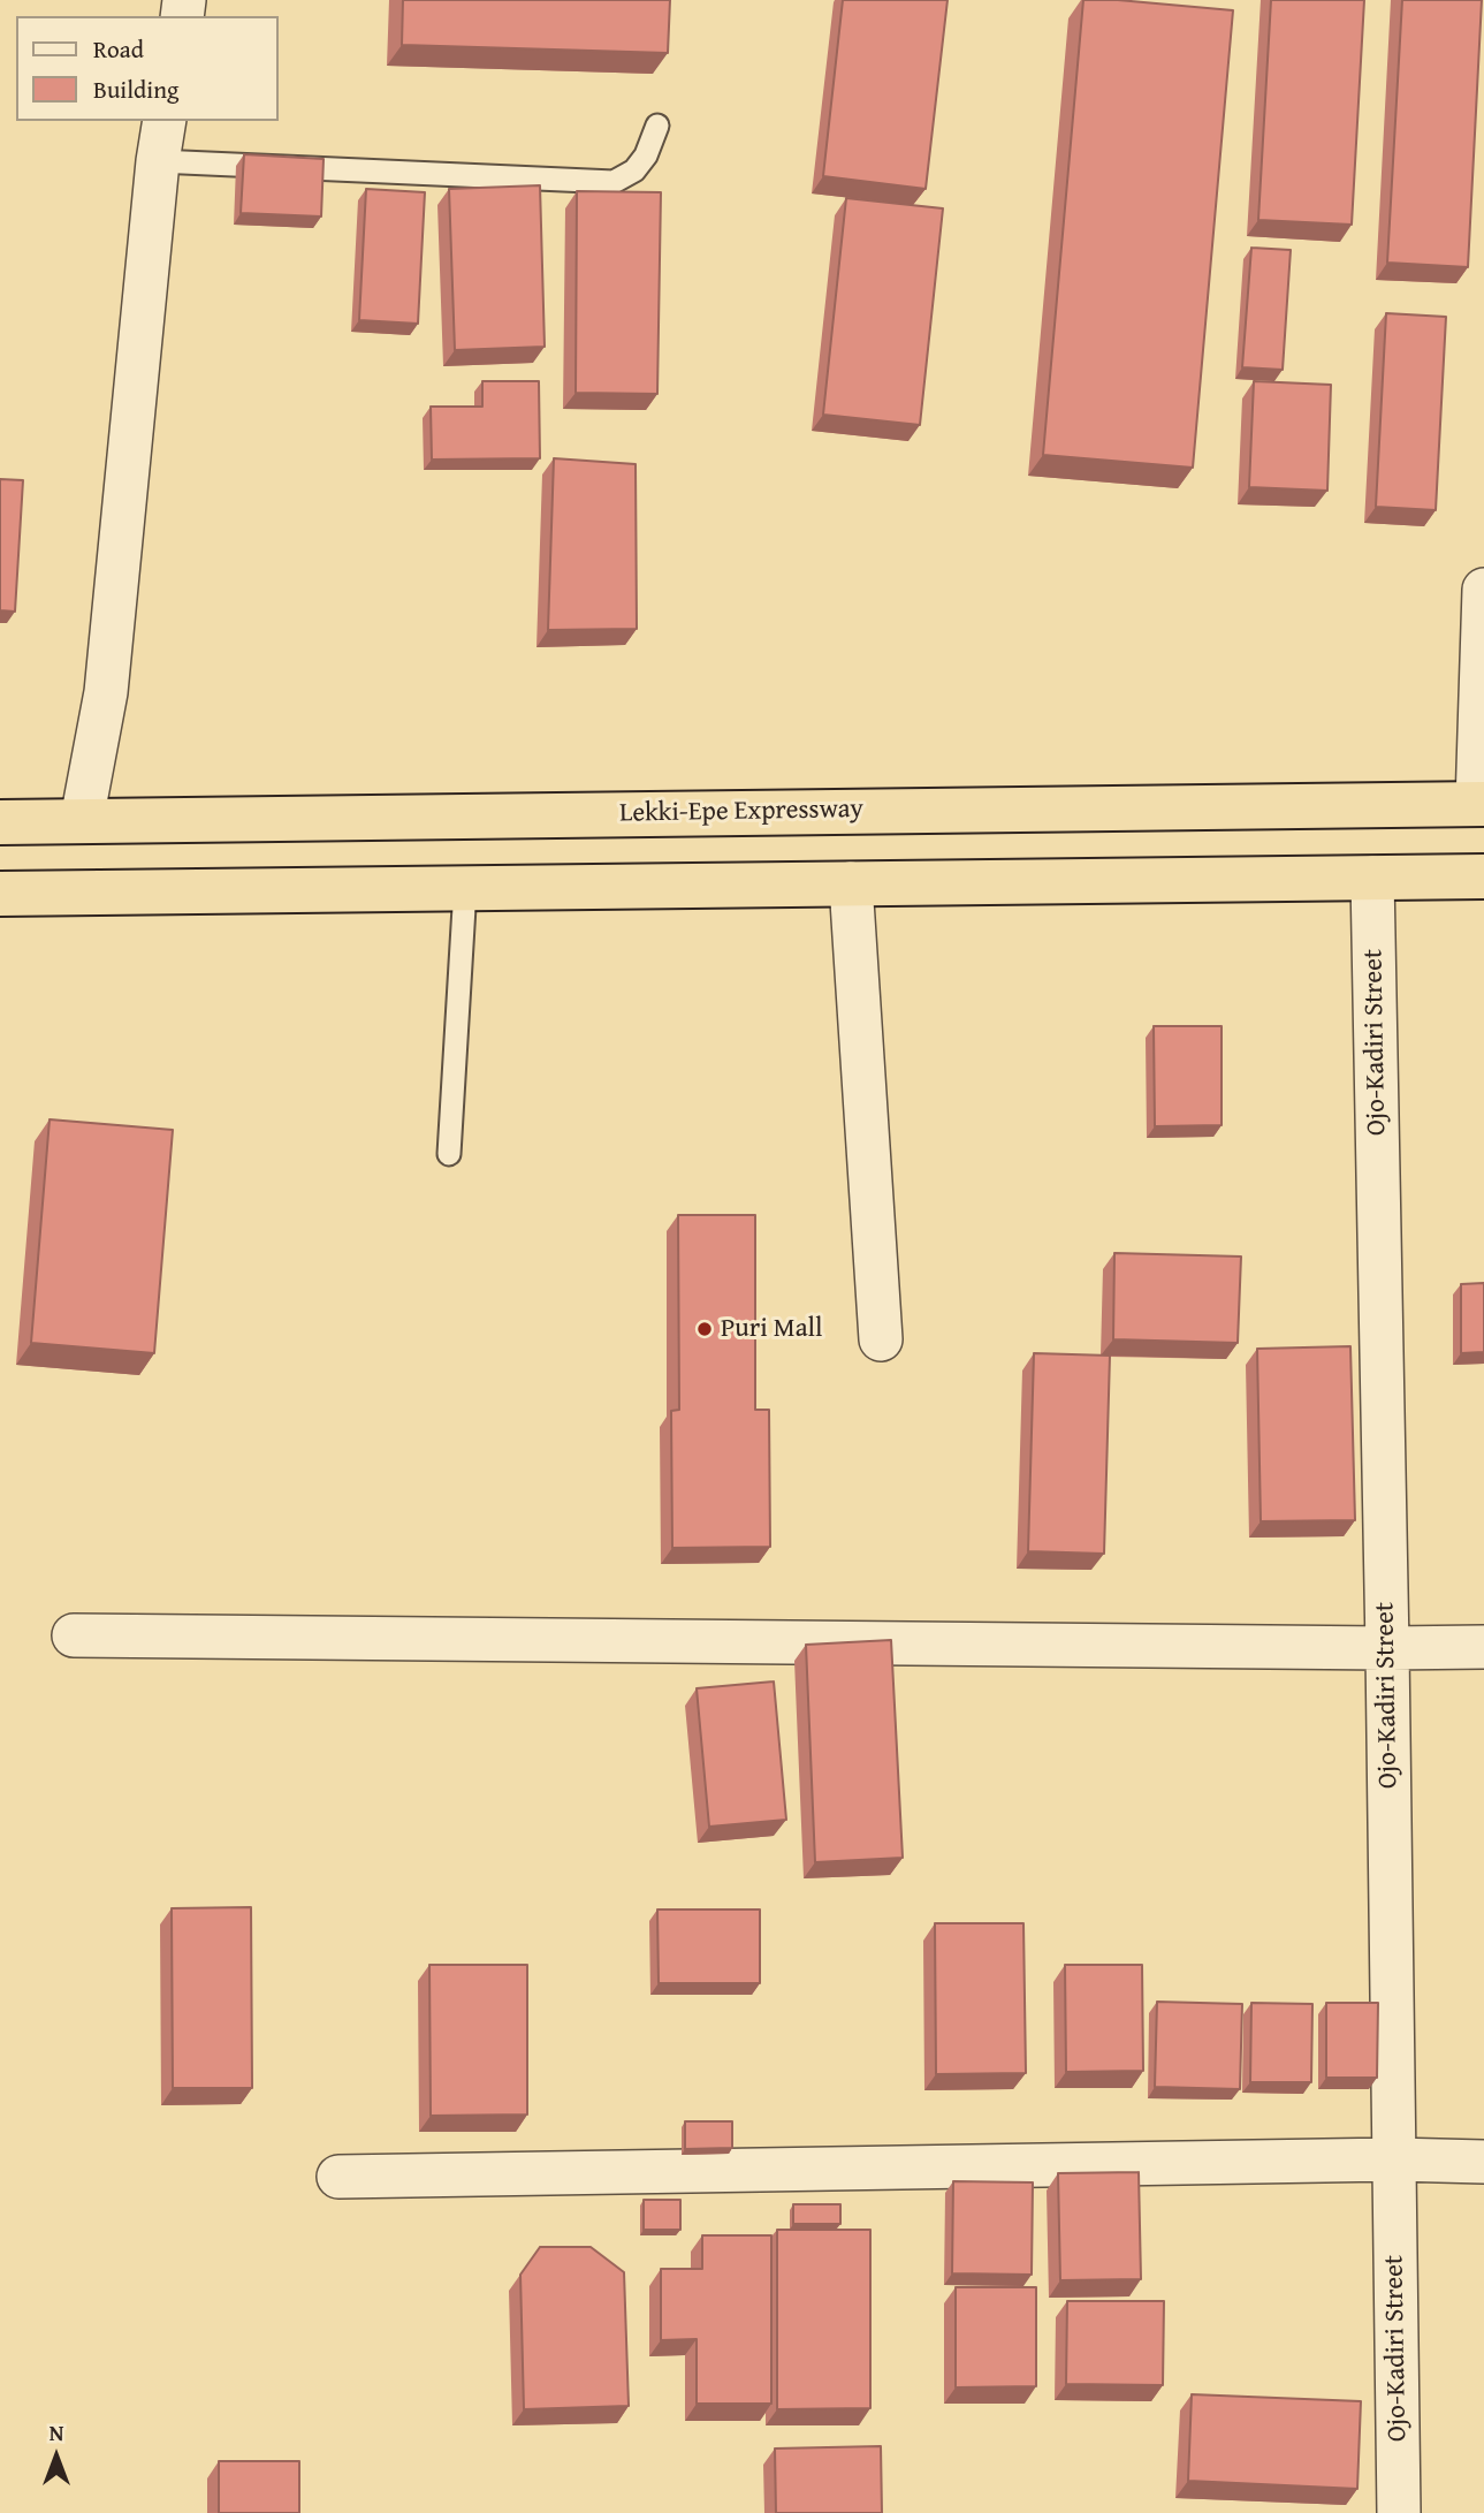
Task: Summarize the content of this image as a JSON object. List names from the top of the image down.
{
  "streets": {
    "highway": ["Lekki-Epe Expressway"],
    "street": ["Ojo-Kadiri Street"]
  },
  "places": ["Puri Mall"],
  "legend": ["Road", "Building"],
  "north": "top"
}
